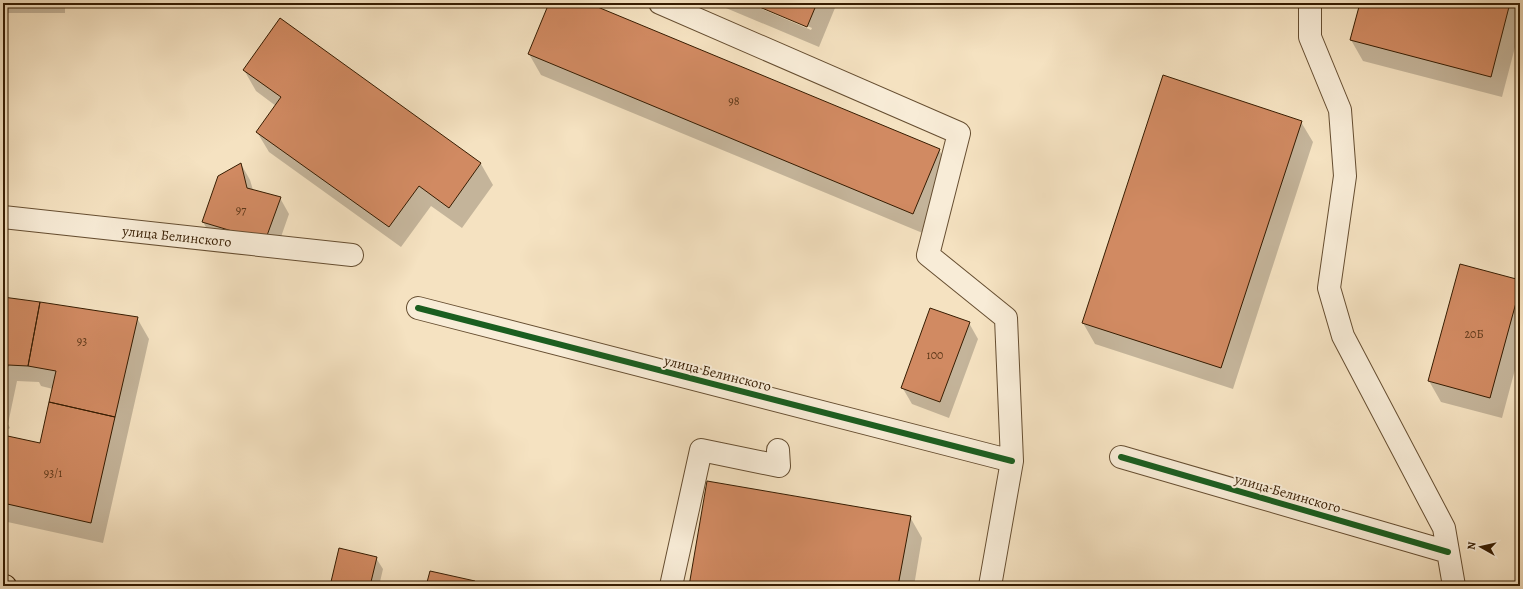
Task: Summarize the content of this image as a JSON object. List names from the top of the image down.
{
  "streets": {
    "street": ["улица Белинского"]
  },
  "house_numbers": [
    "98",
    "97",
    "20Б",
    "93",
    "100",
    "93/1"
  ],
  "north": "left"
}
